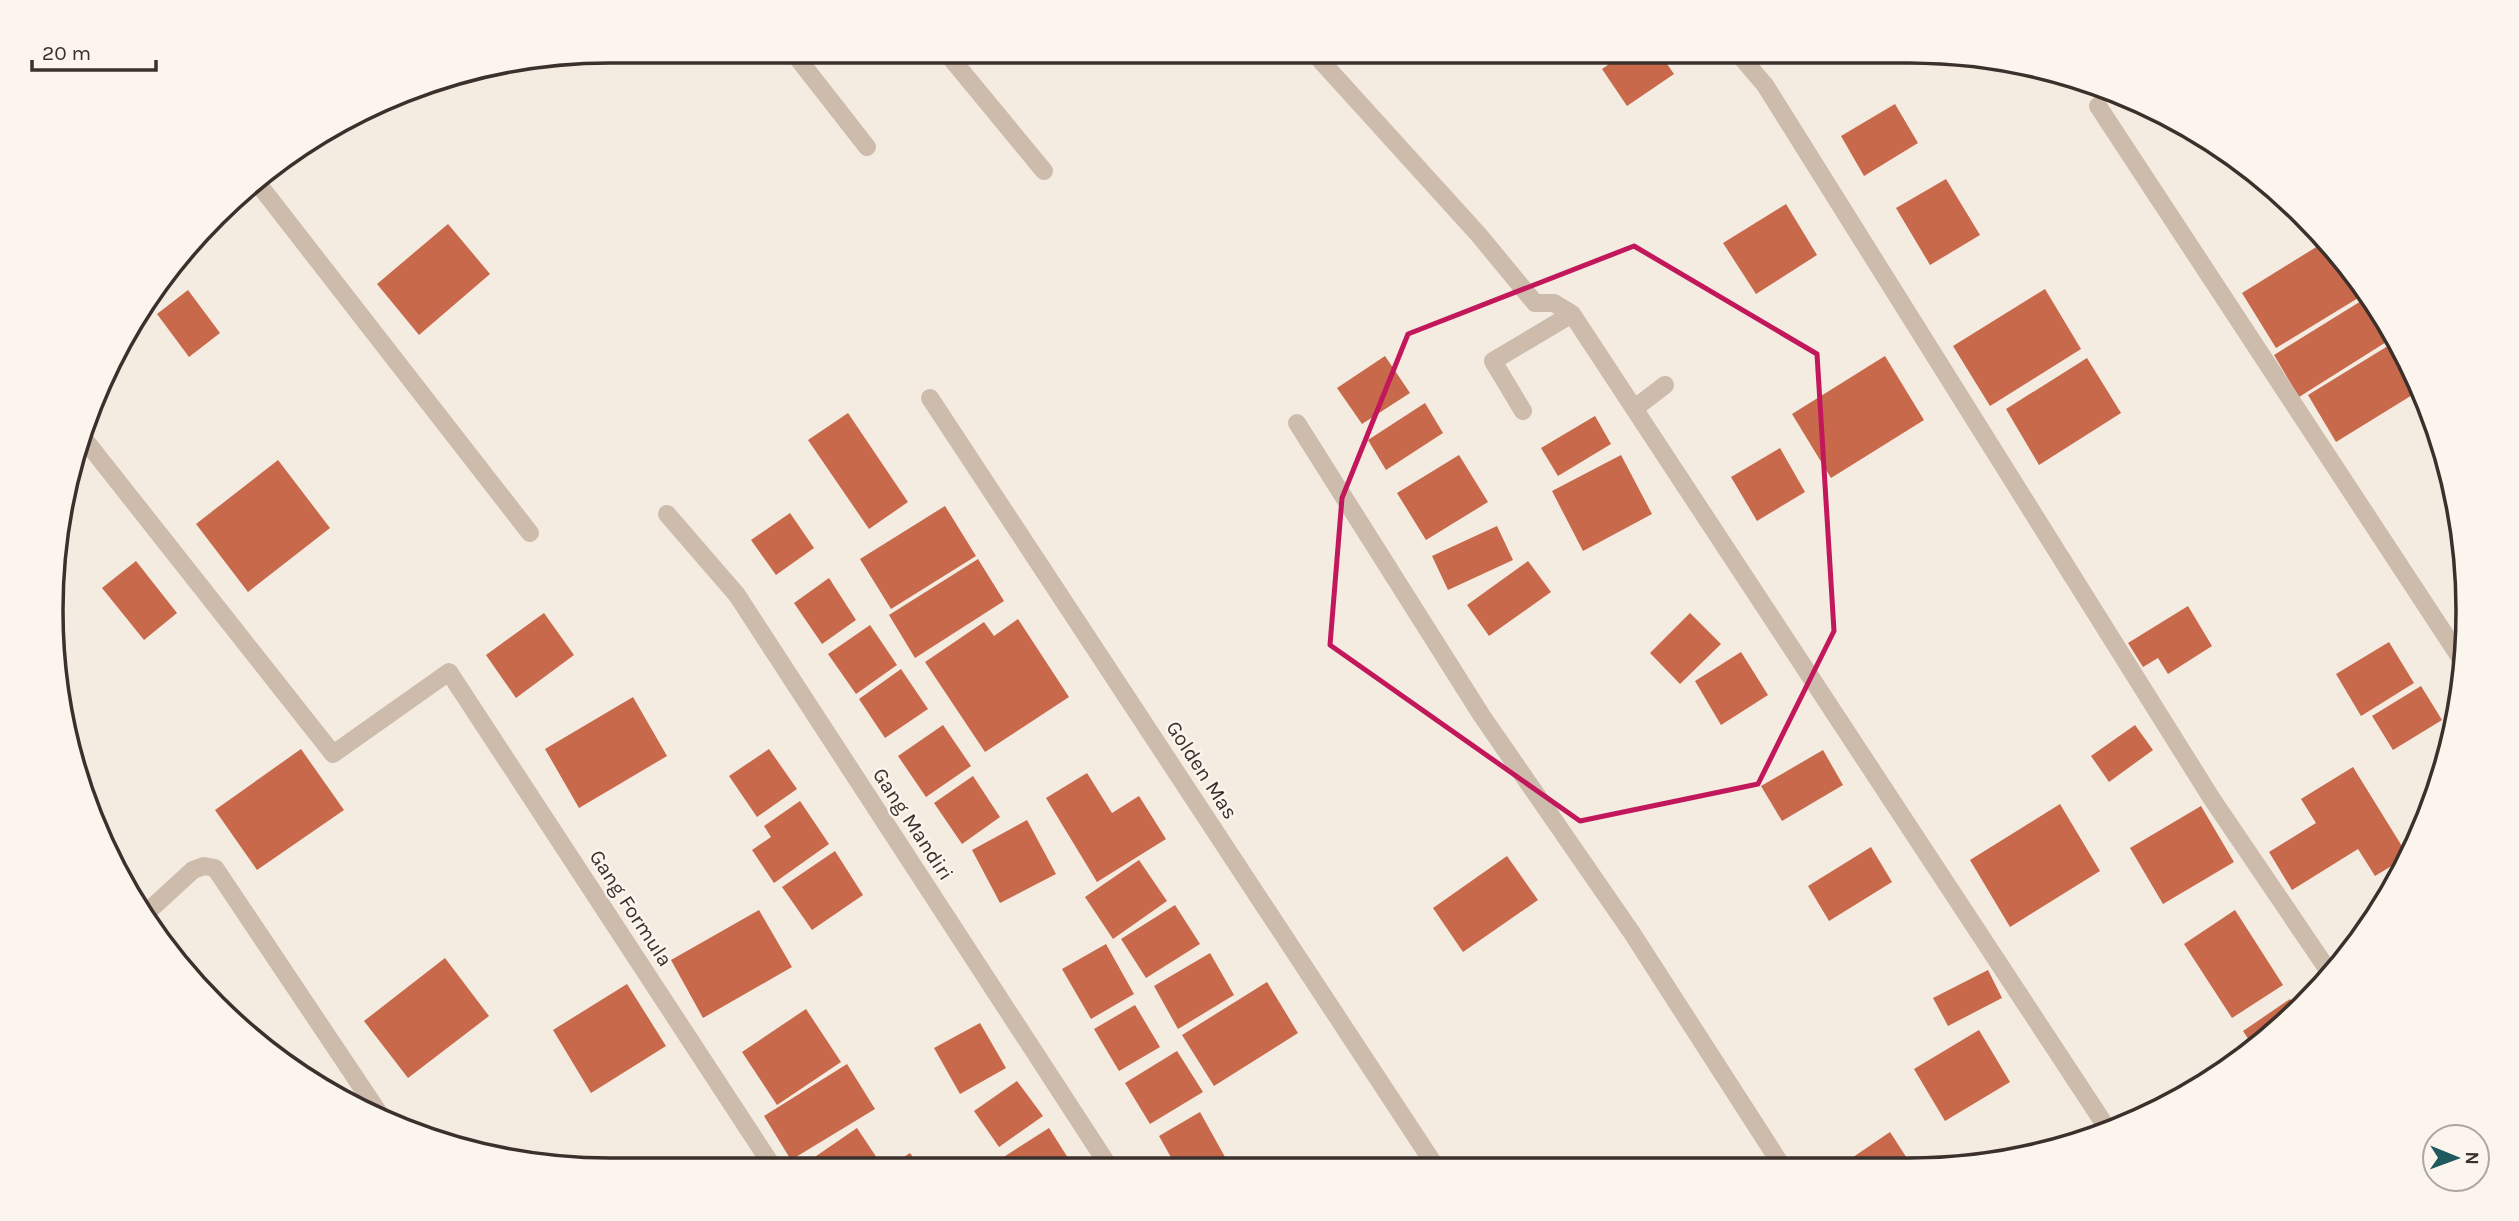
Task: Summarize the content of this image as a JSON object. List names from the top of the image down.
{
  "streets": {
    "street": ["Golden Mas", "Gang Mandiri", "Gang Formula"]
  },
  "scale_bar": "20 m",
  "north": "right"
}
